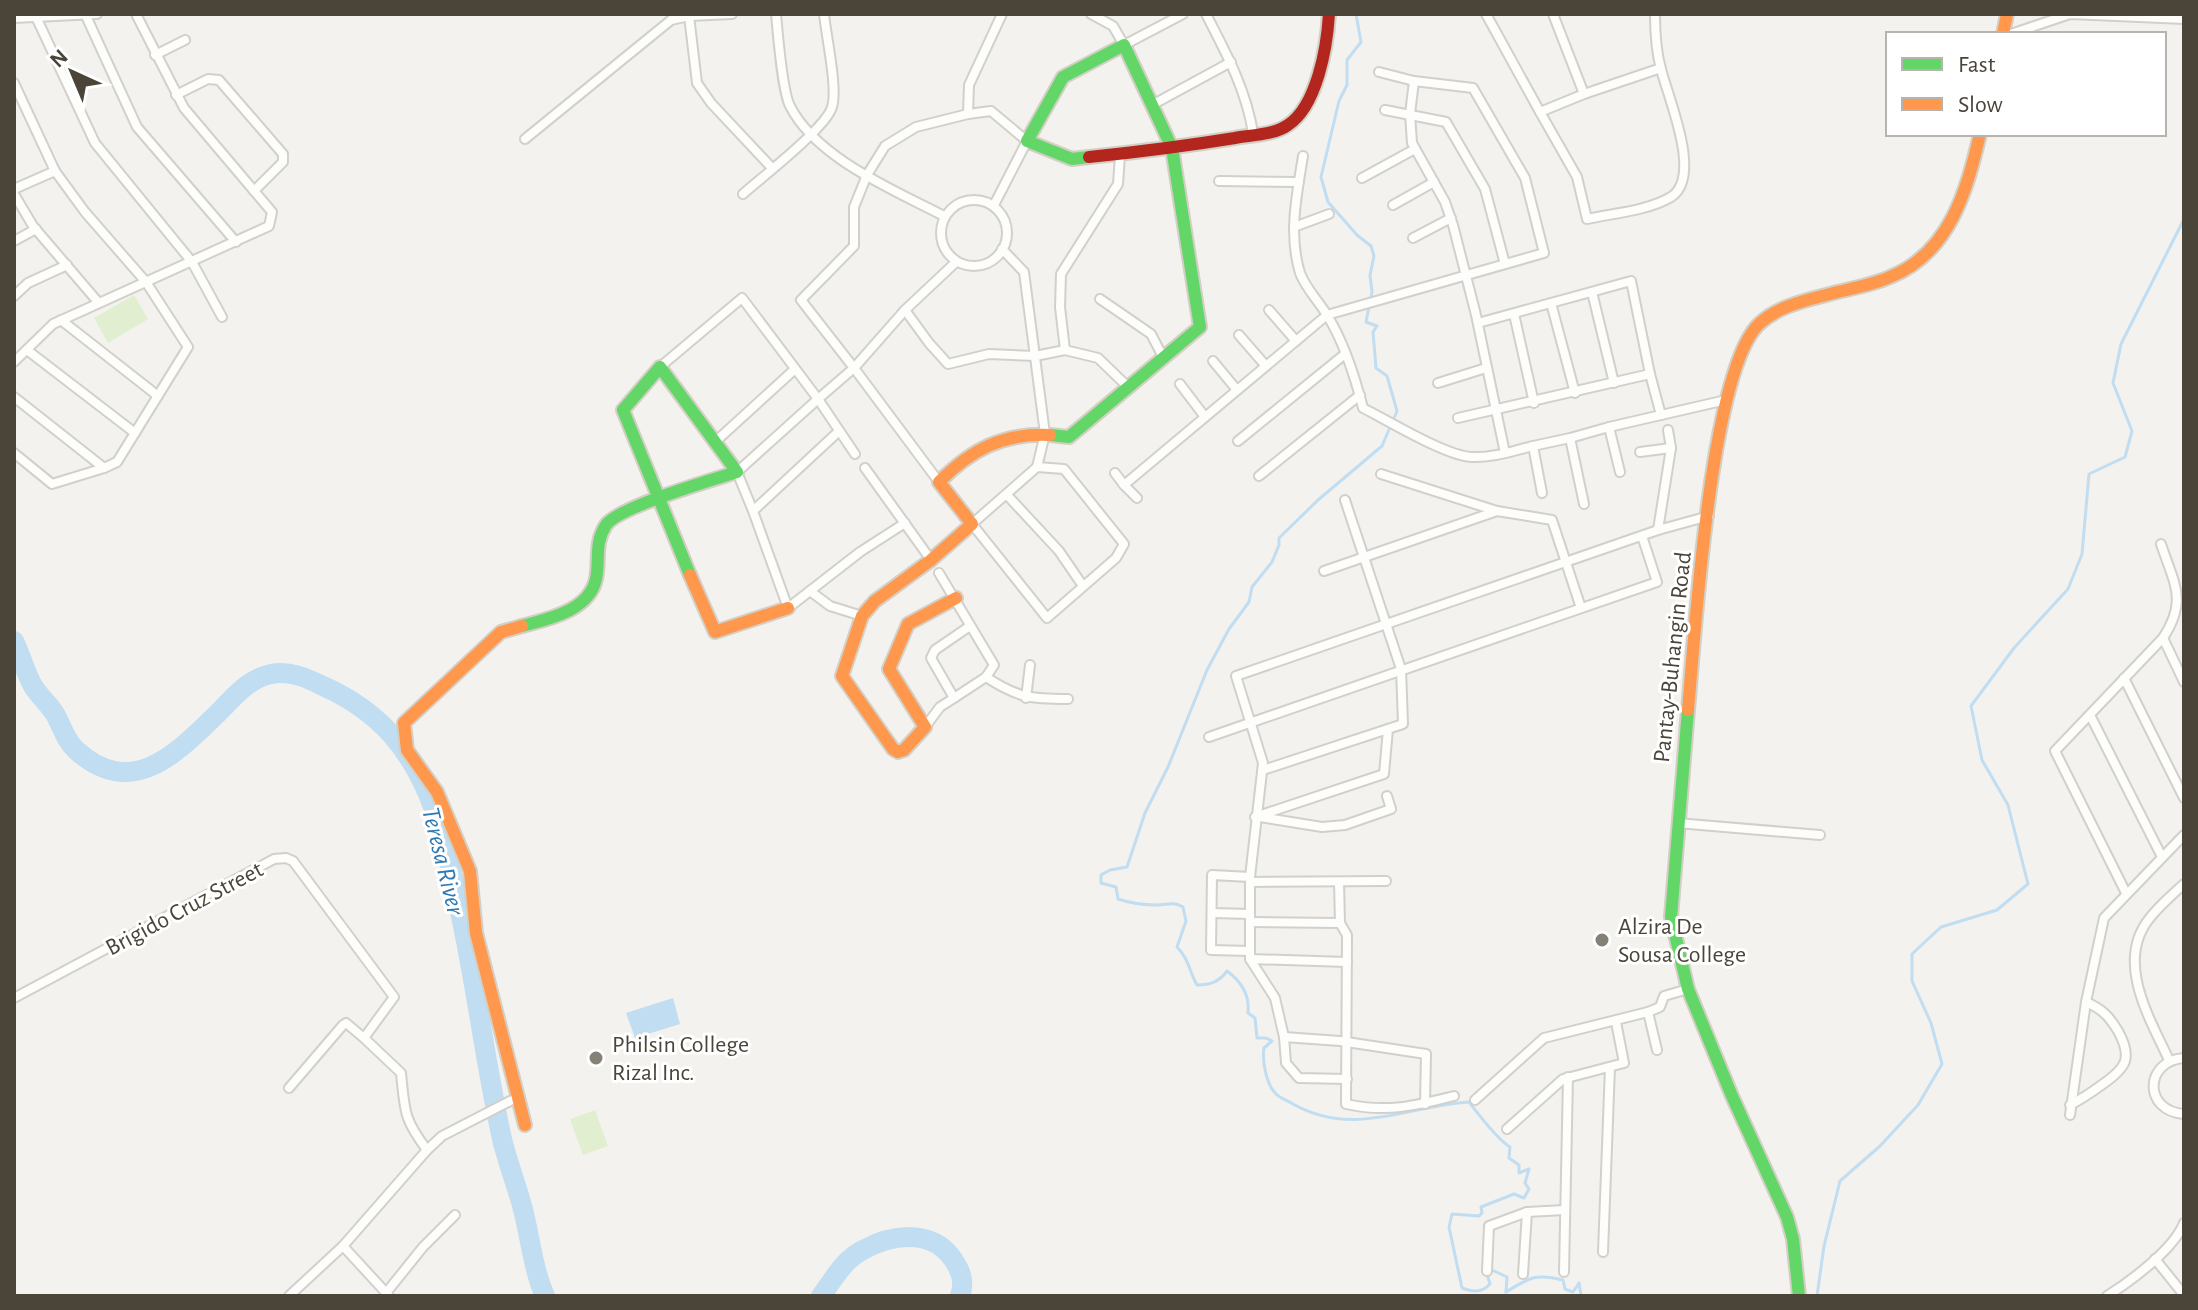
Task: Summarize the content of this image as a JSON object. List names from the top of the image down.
{
  "streets": {
    "street": ["Pantay-Buhangin Road", "Brigido Cruz Street"]
  },
  "water": ["Teresa River"],
  "places": ["Alzira De Sousa College", "Philsin College Rizal Inc."],
  "legend": ["Fast", "Slow"],
  "north": "top left"
}
